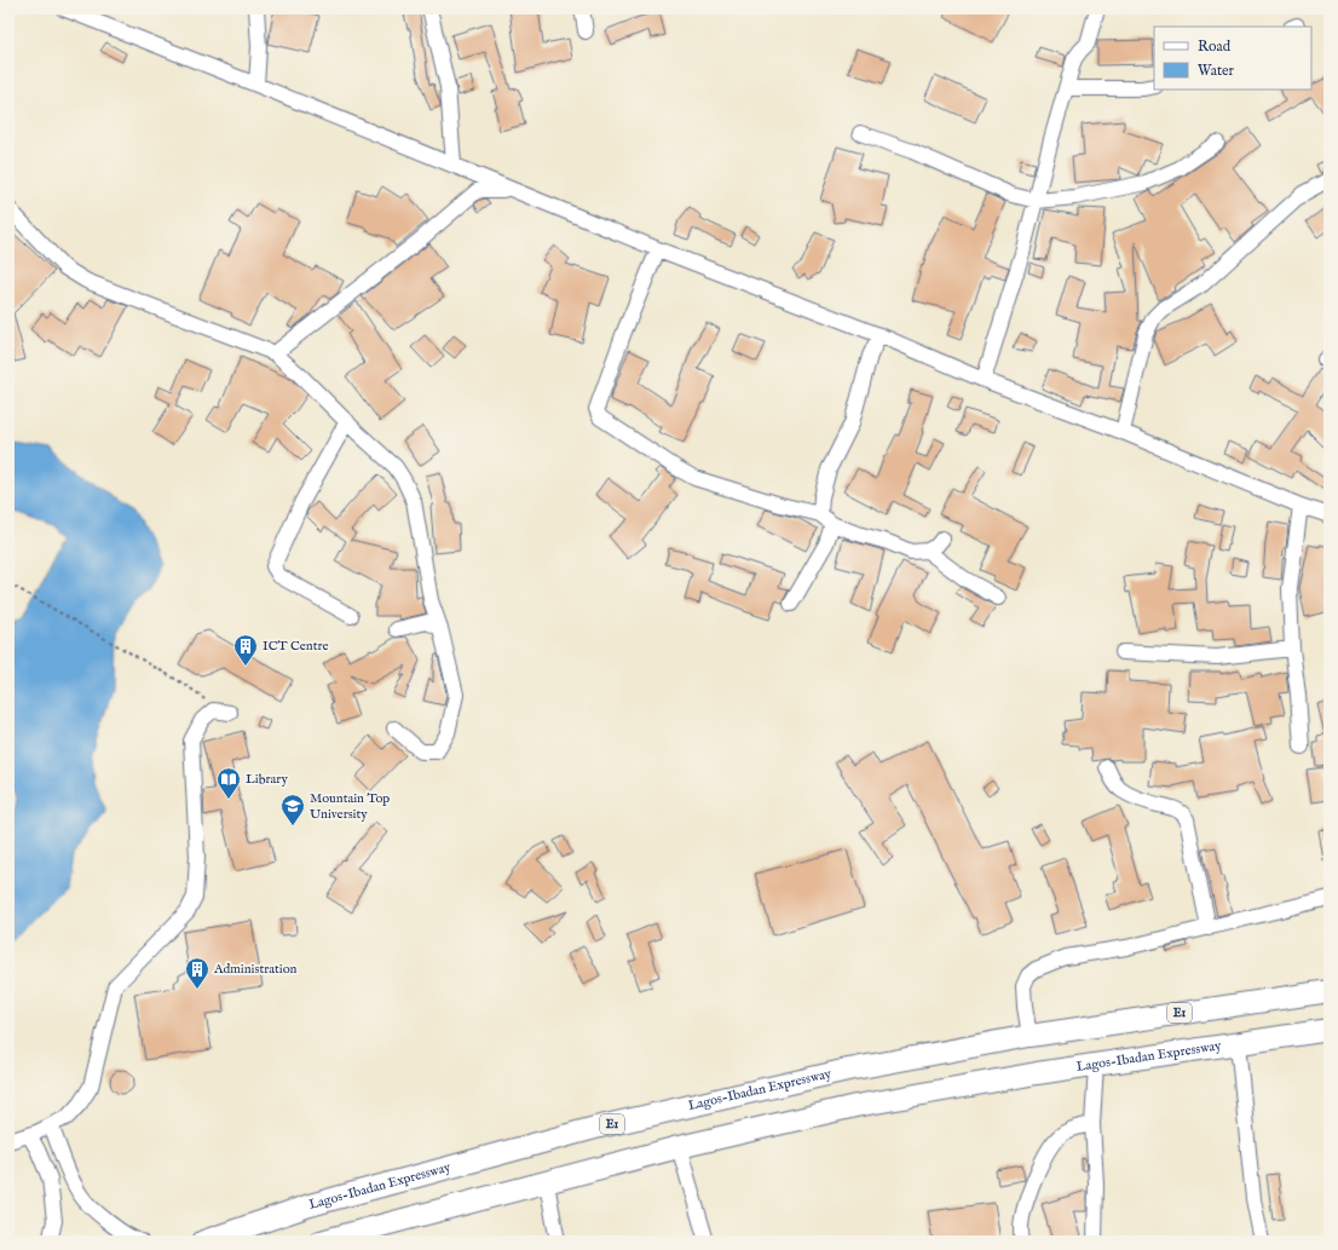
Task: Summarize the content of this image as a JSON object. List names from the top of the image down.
{
  "streets": {
    "highway": ["E1", "Lagos-Ibadan Expressway"]
  },
  "places": {
    "building": ["ICT Centre", "Administration"],
    "library": ["Library"],
    "school or university": ["Mountain Top University"]
  },
  "legend": ["Road", "Water"]
}
